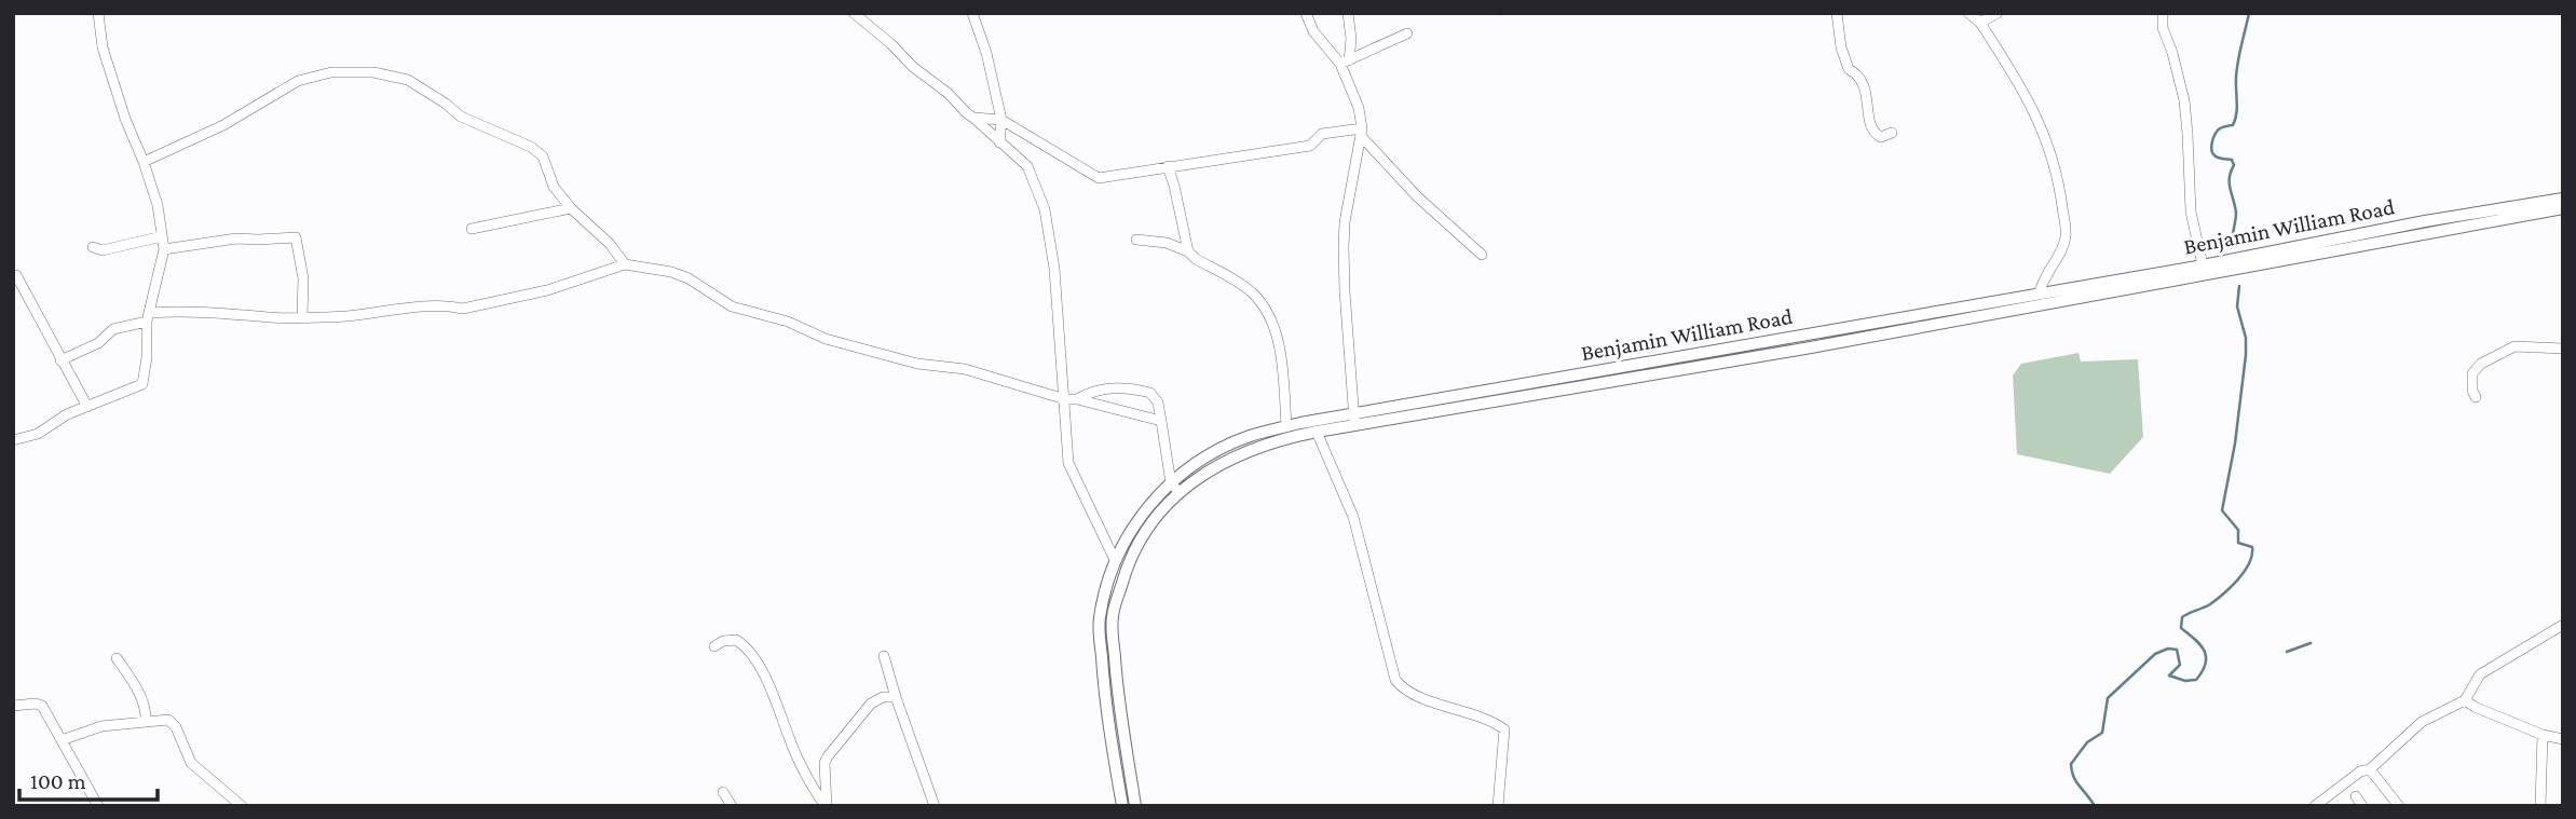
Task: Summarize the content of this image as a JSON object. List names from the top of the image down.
{
  "streets": {
    "main road": ["Benjamin William Road"]
  },
  "scale_bar": "100 m"
}
